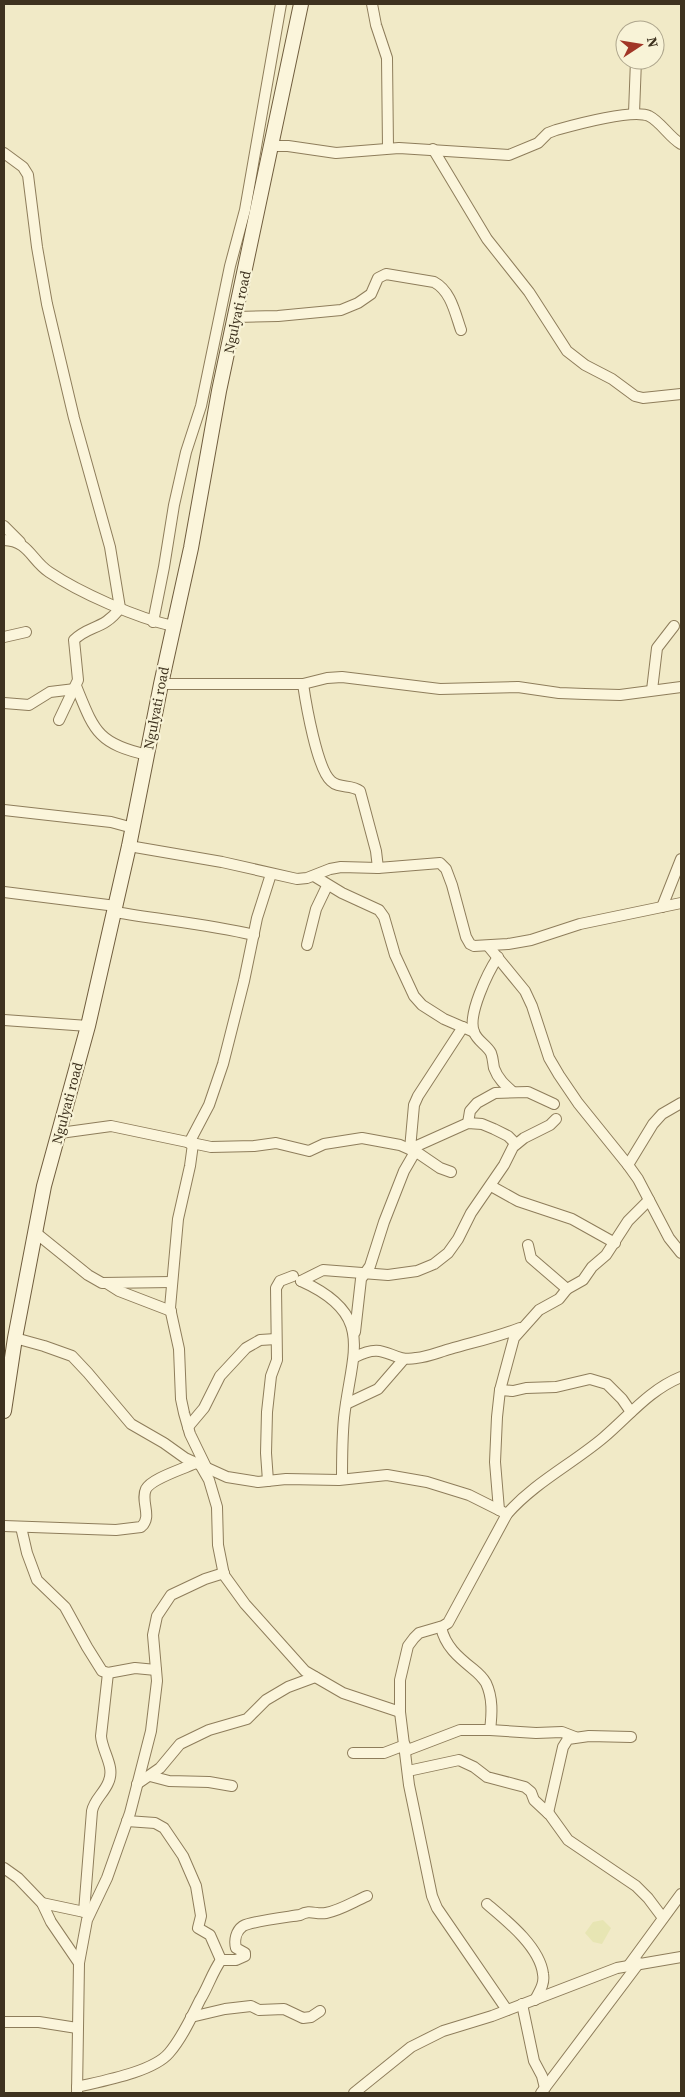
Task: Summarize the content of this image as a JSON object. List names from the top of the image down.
{
  "streets": {
    "main road": ["Ngulyati road"]
  },
  "north": "right"
}
